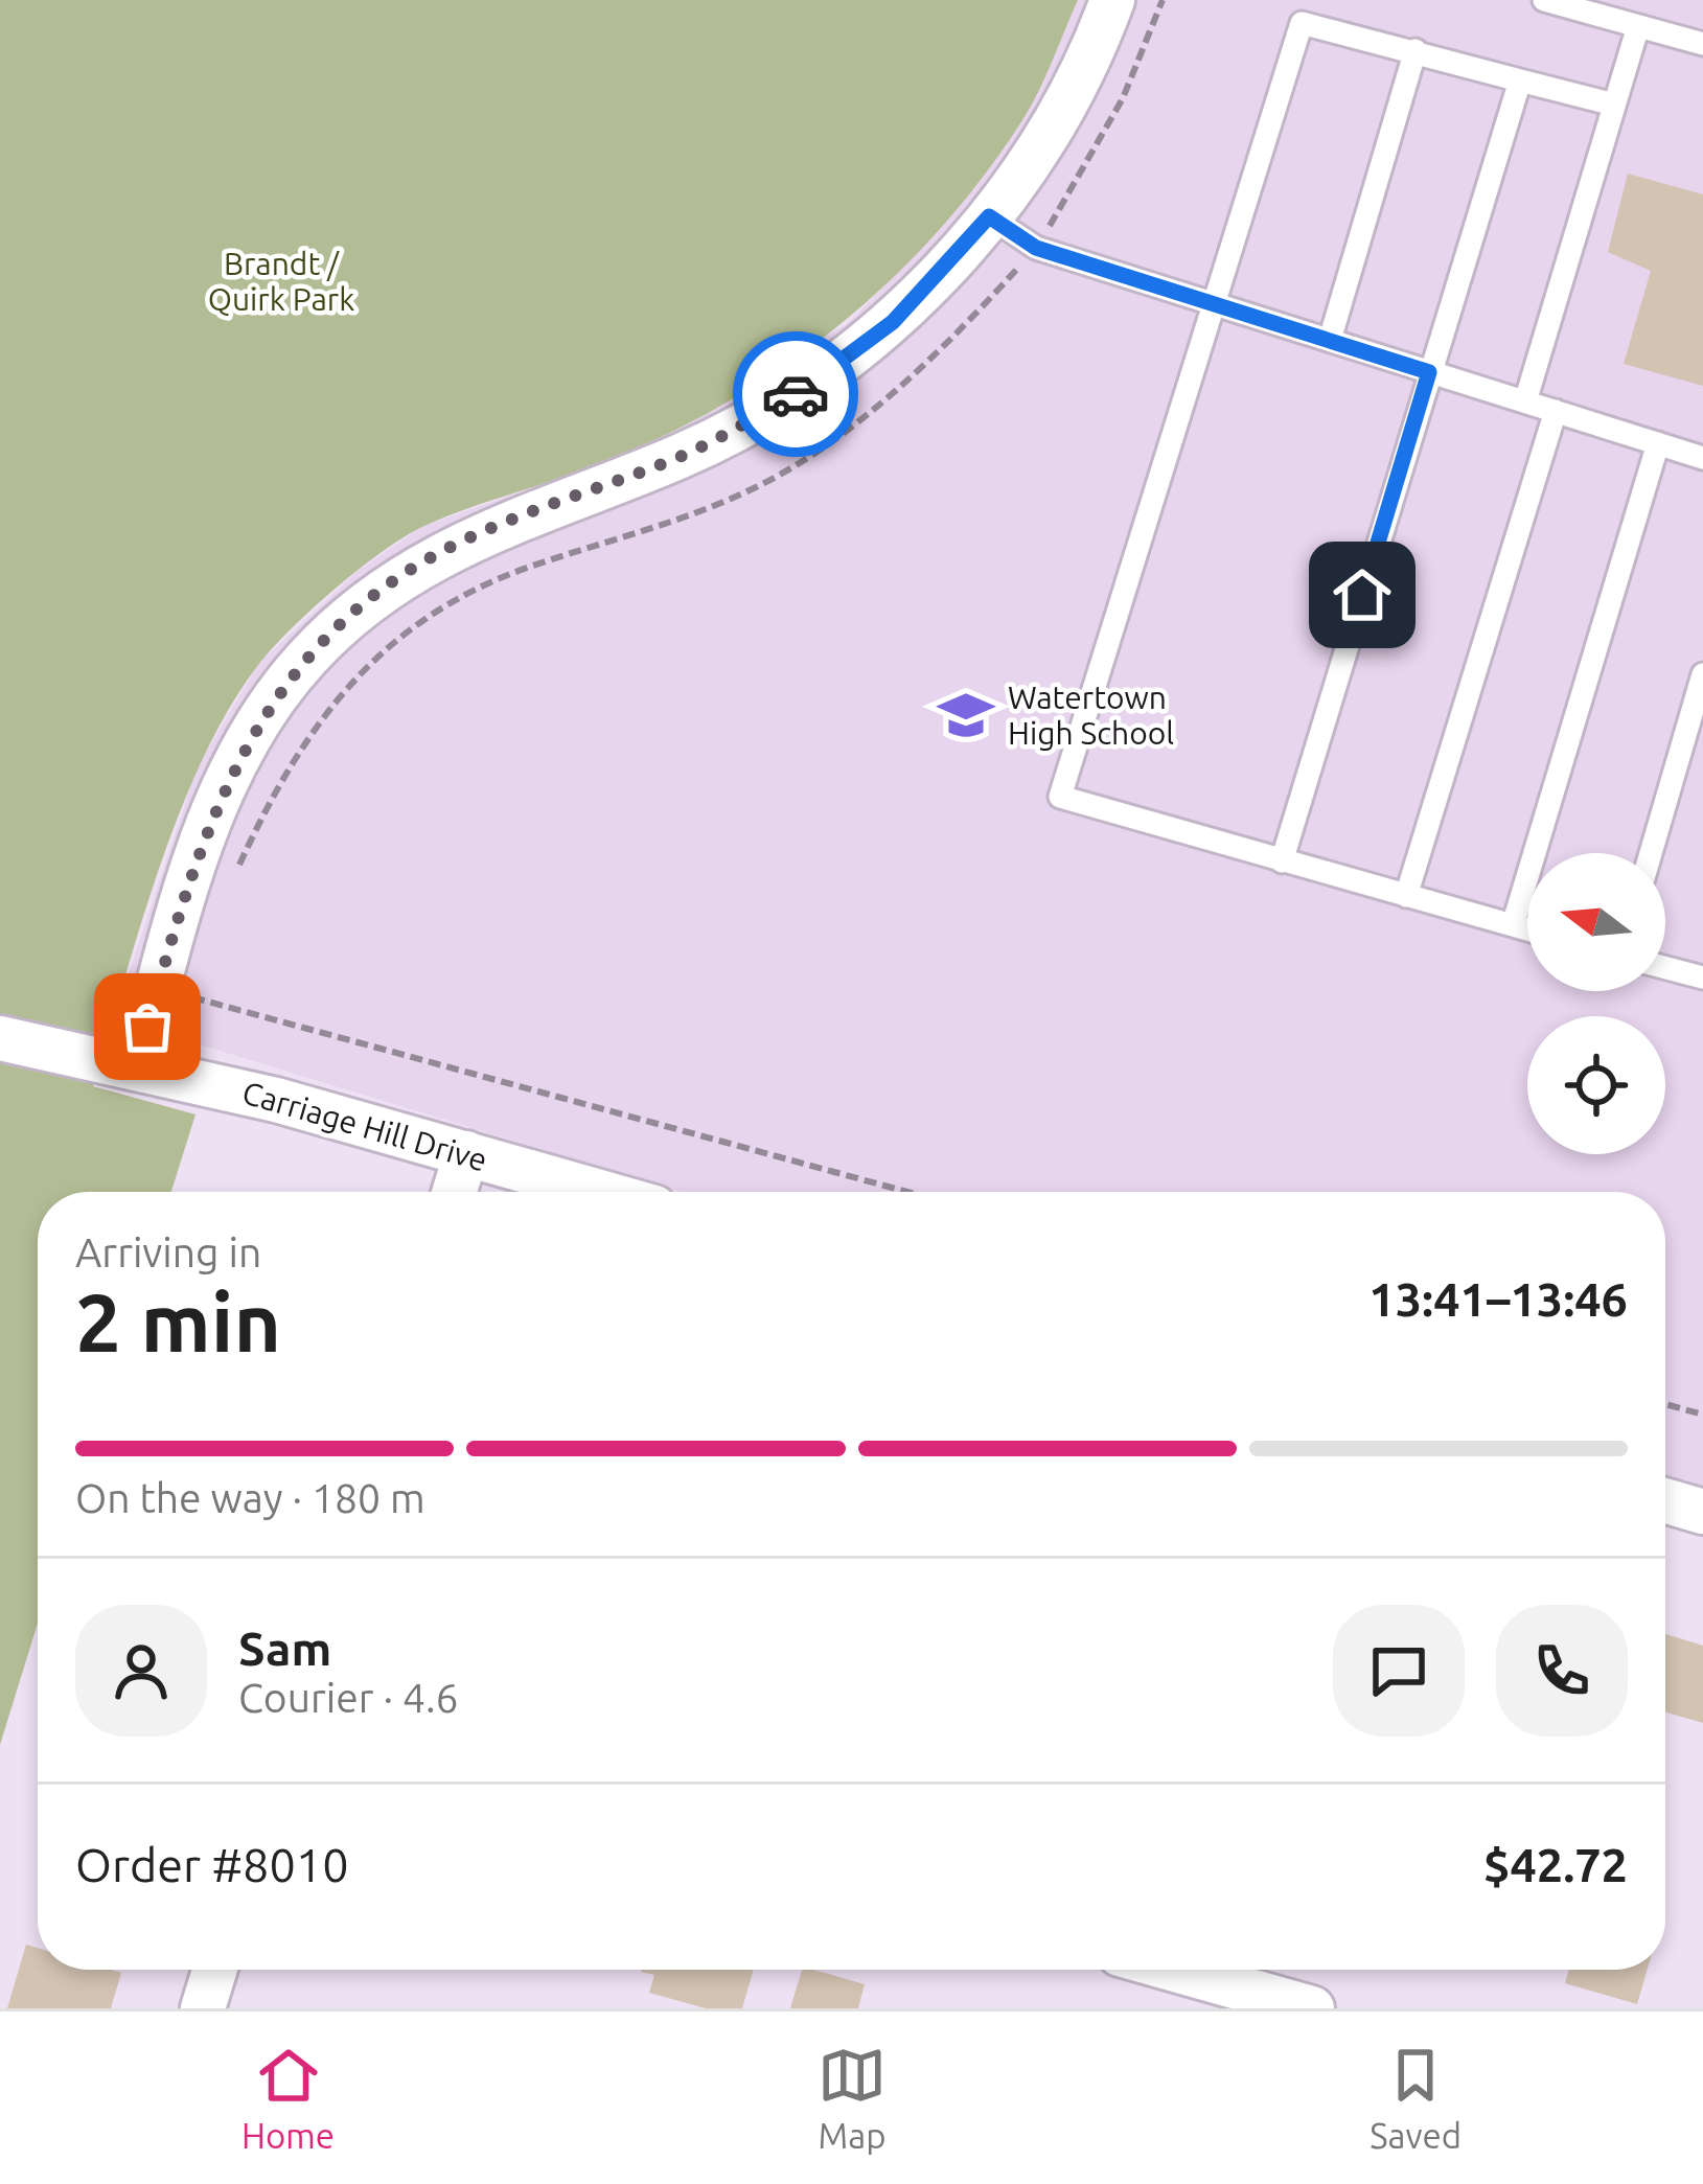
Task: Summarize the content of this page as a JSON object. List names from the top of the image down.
{
  "streets": {
    "street": ["Carriage Hill Drive"]
  },
  "parks": ["Brandt / Quirk Park"],
  "places": {
    "school or university": ["Watertown High School"]
  },
  "north": "left",
  "page": {
    "heading": ["2 min", "Arriving in", "13:41–13:46"],
    "panel": [
      "Sam",
      "Courier · 4.6",
      "Order #8010",
      "$42.72"
    ],
    "bar": "On the way · 180 m",
    "tabs": ["Home", "Map", "Saved"]
  }
}
